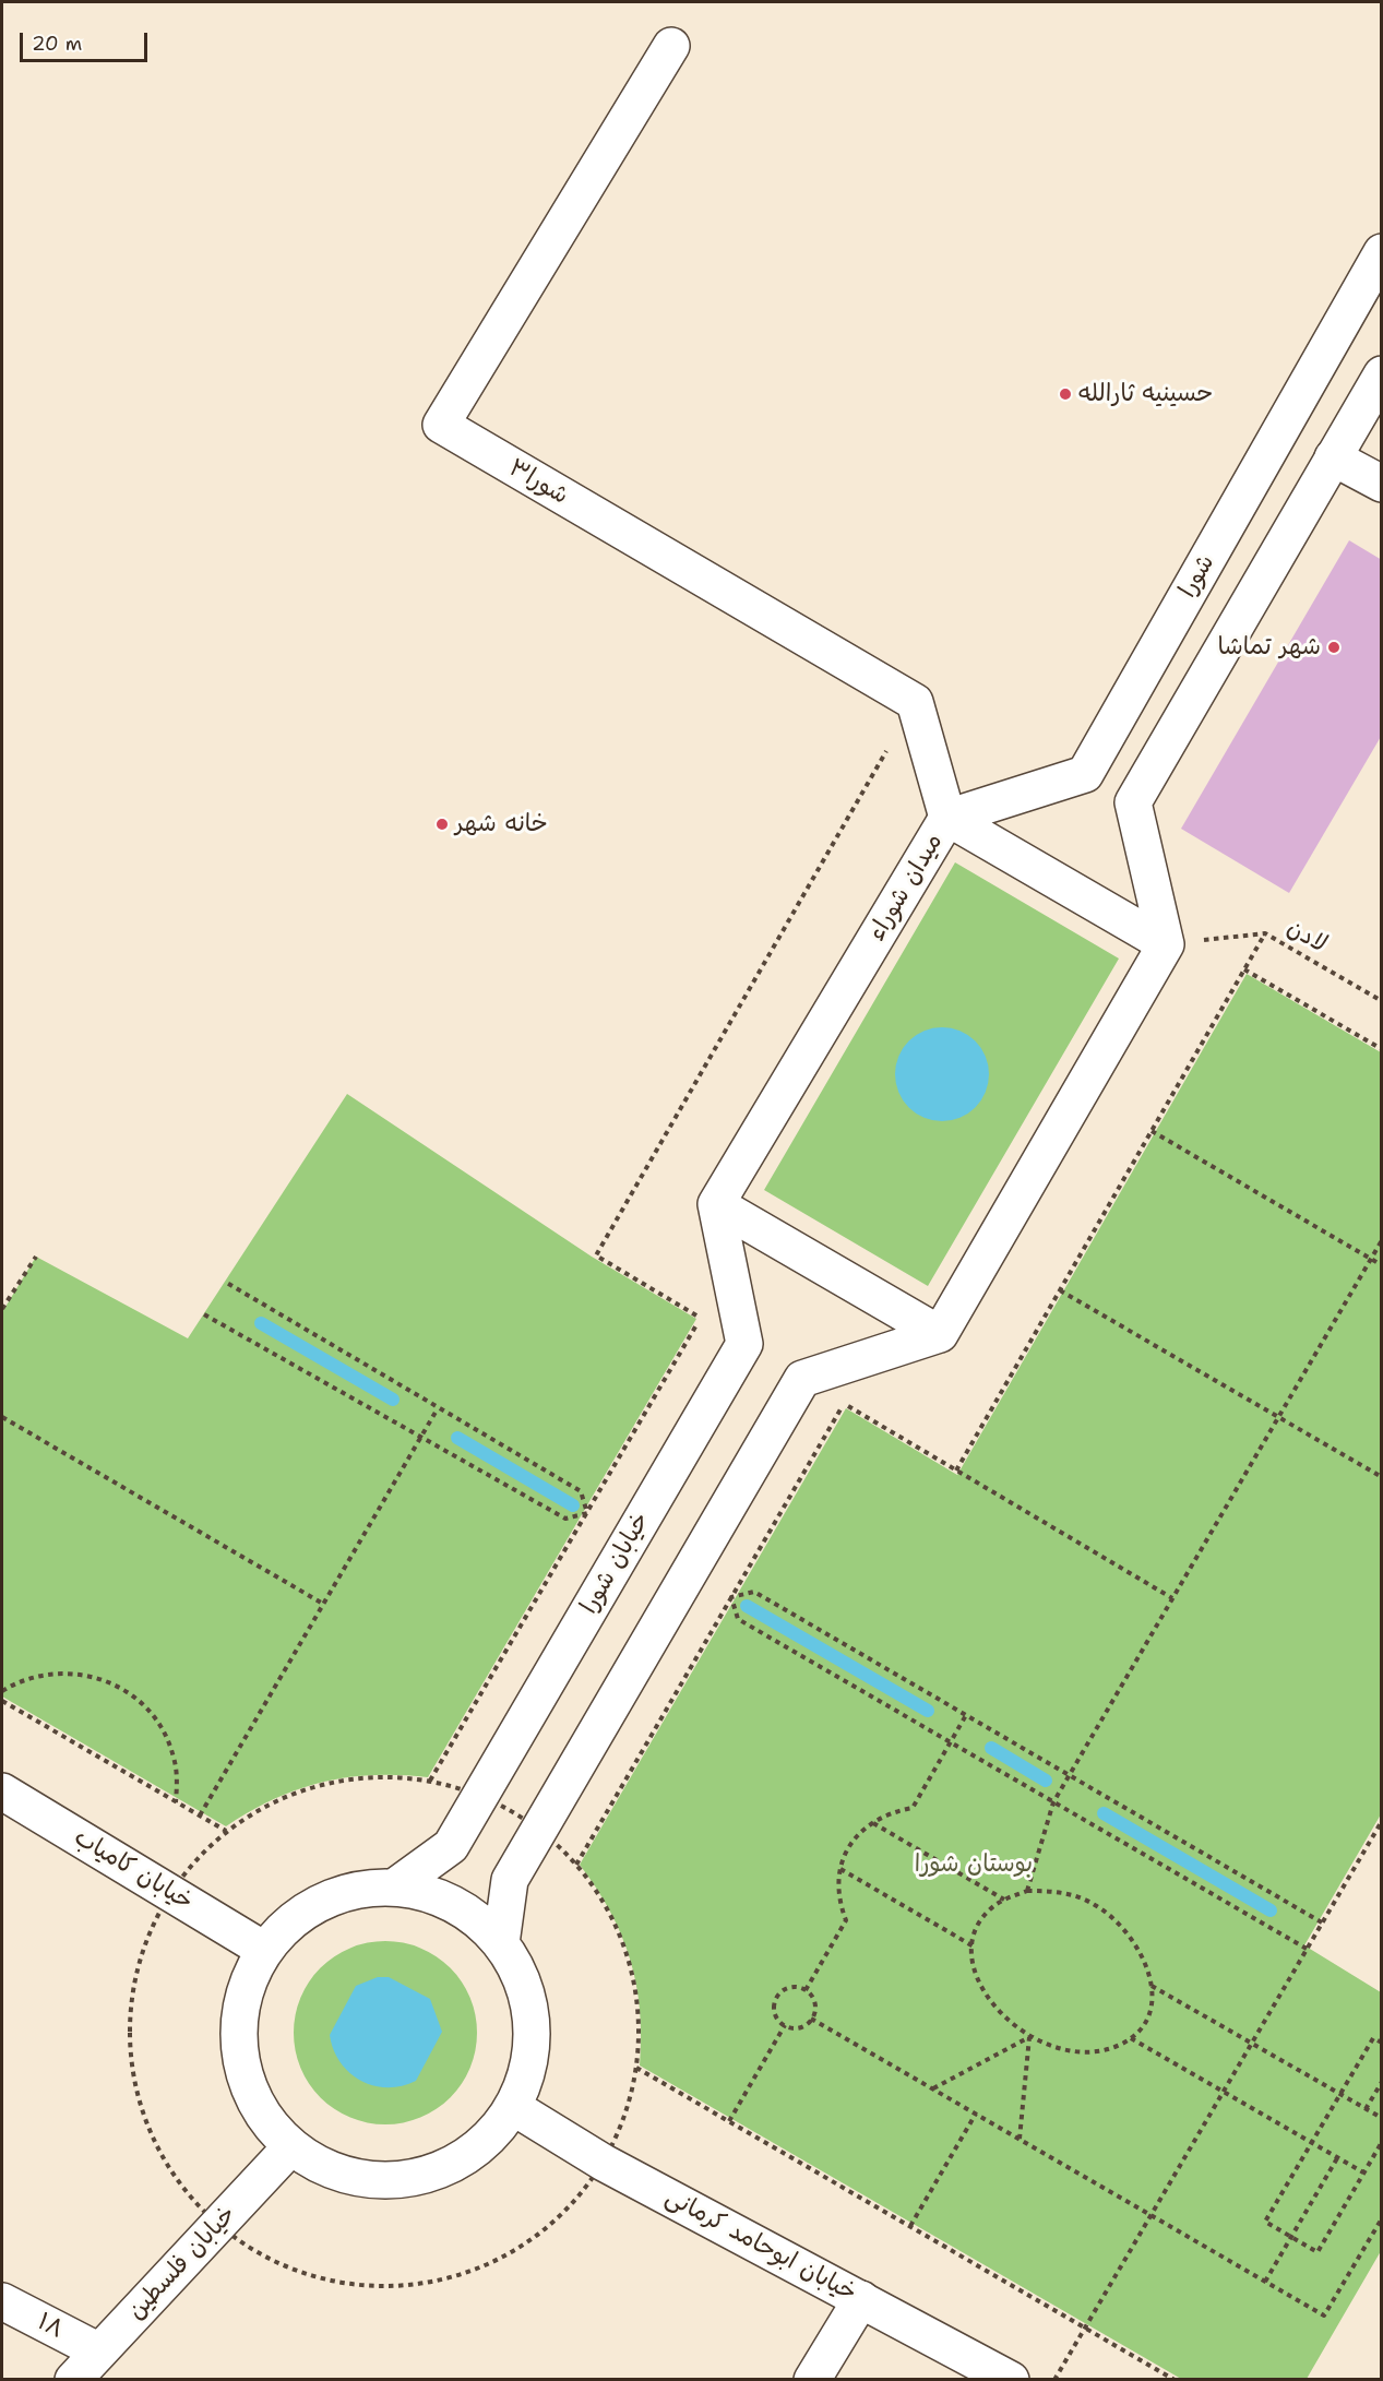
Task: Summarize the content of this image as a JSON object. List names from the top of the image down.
{
  "streets": {
    "main road": [
      "شورا۳",
      "شورا",
      "میدان شوراء",
      "خیابان شورا",
      "خیابان کامیاب",
      "خیابان ابوحامد کرمانی",
      "خیابان فلسطین",
      "۱۸"
    ],
    "path": ["لادن"]
  },
  "crossings": [
    ["شورا", "میدان شوراء"],
    ["میدان شوراء", "لادن"],
    ["میدان شوراء", "خیابان شورا"],
    ["خیابان فلسطین", "۱۸"]
  ],
  "parks": ["بوستان شورا"],
  "places": ["حسینیه ثارالله", "شهر تماشا", "خانه شهر"],
  "scale_bar": "20 m"
}
